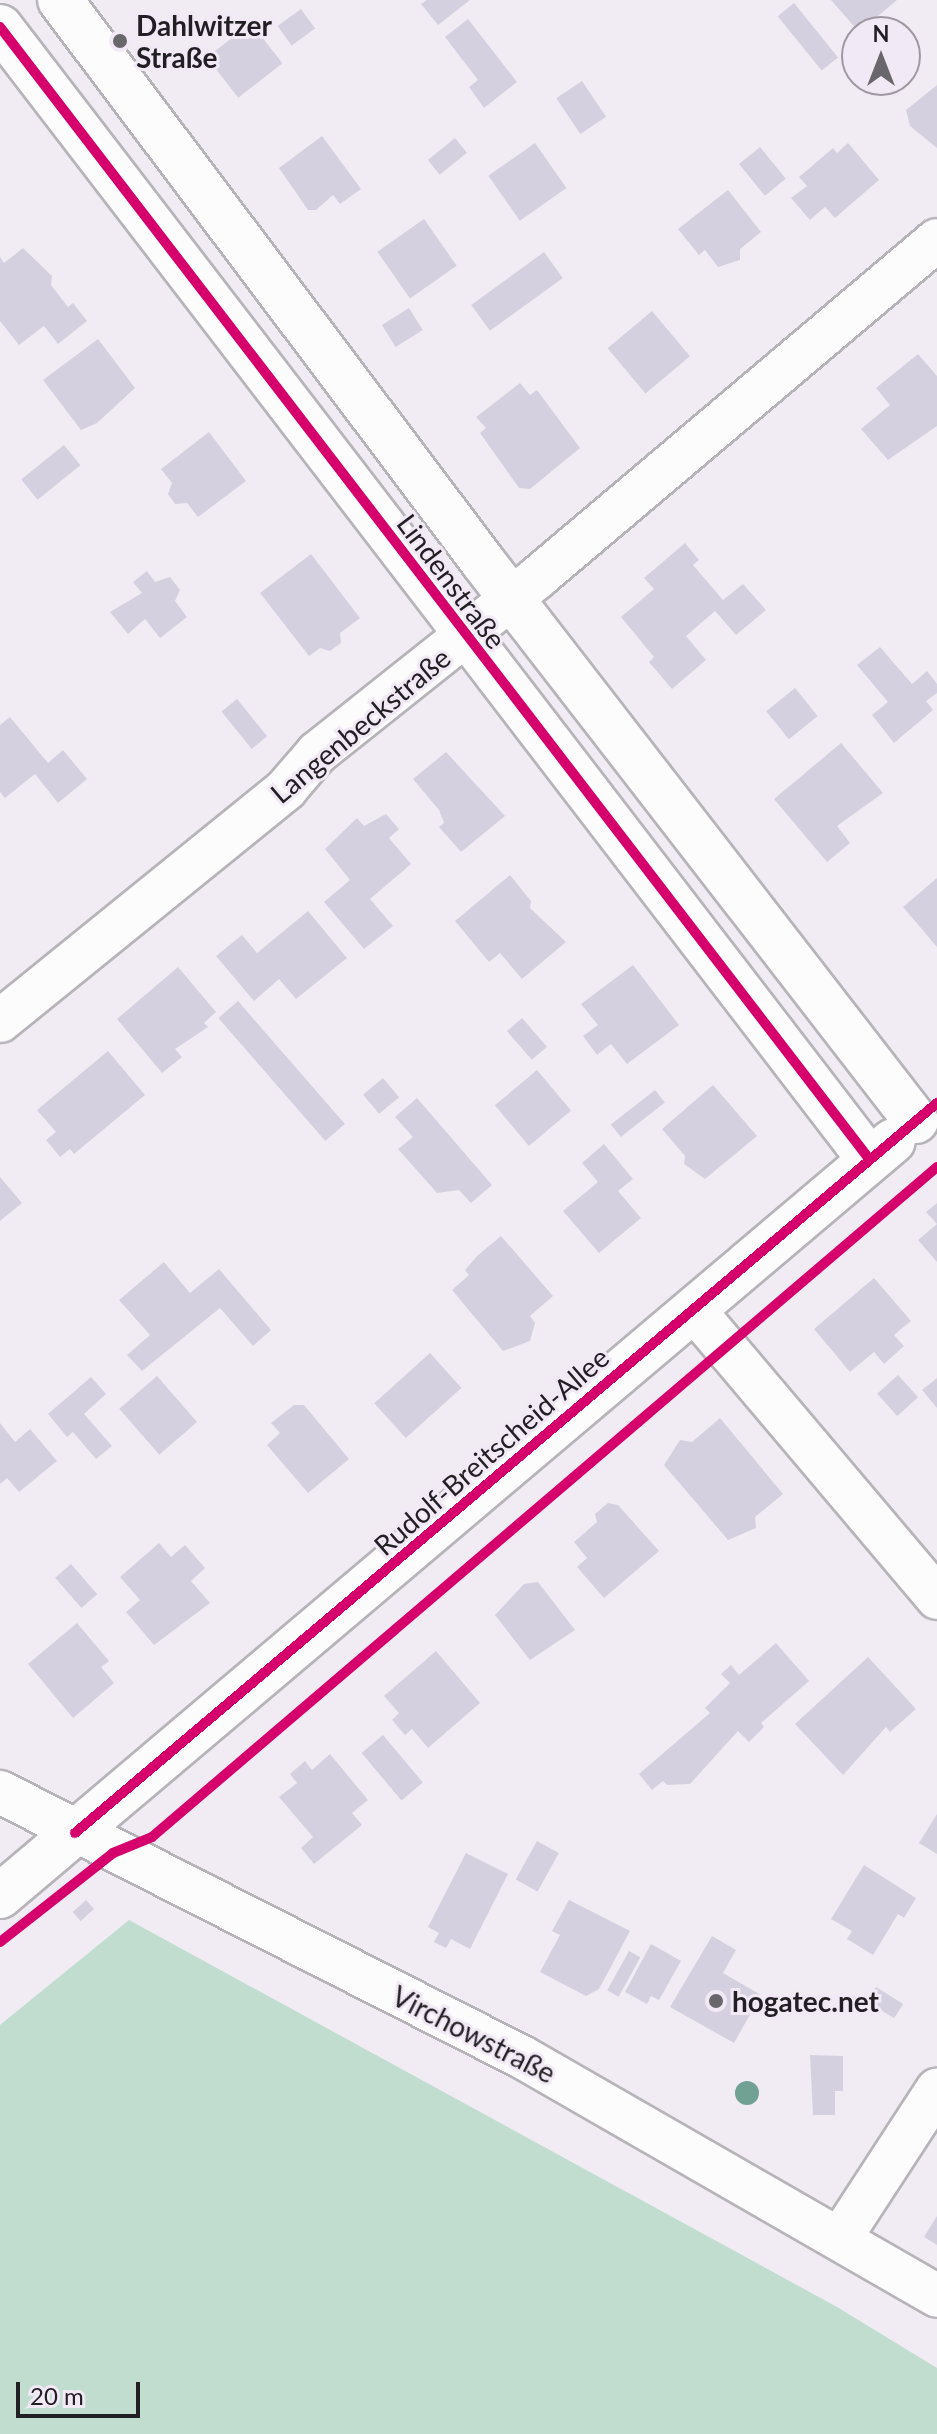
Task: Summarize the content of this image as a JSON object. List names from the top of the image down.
{
  "streets": {
    "street": [
      "Lindenstraße",
      "Langenbeckstraße",
      "Rudolf-Breitscheid-Allee",
      "Virchowstraße"
    ]
  },
  "crossings": [
    ["Lindenstraße", "Langenbeckstraße"],
    ["Lindenstraße", "Rudolf-Breitscheid-Allee"],
    ["Rudolf-Breitscheid-Allee", "Virchowstraße"]
  ],
  "places": ["Dahlwitzer Straße", "hogatec.net"],
  "scale_bar": "20 m",
  "north": "top"
}
